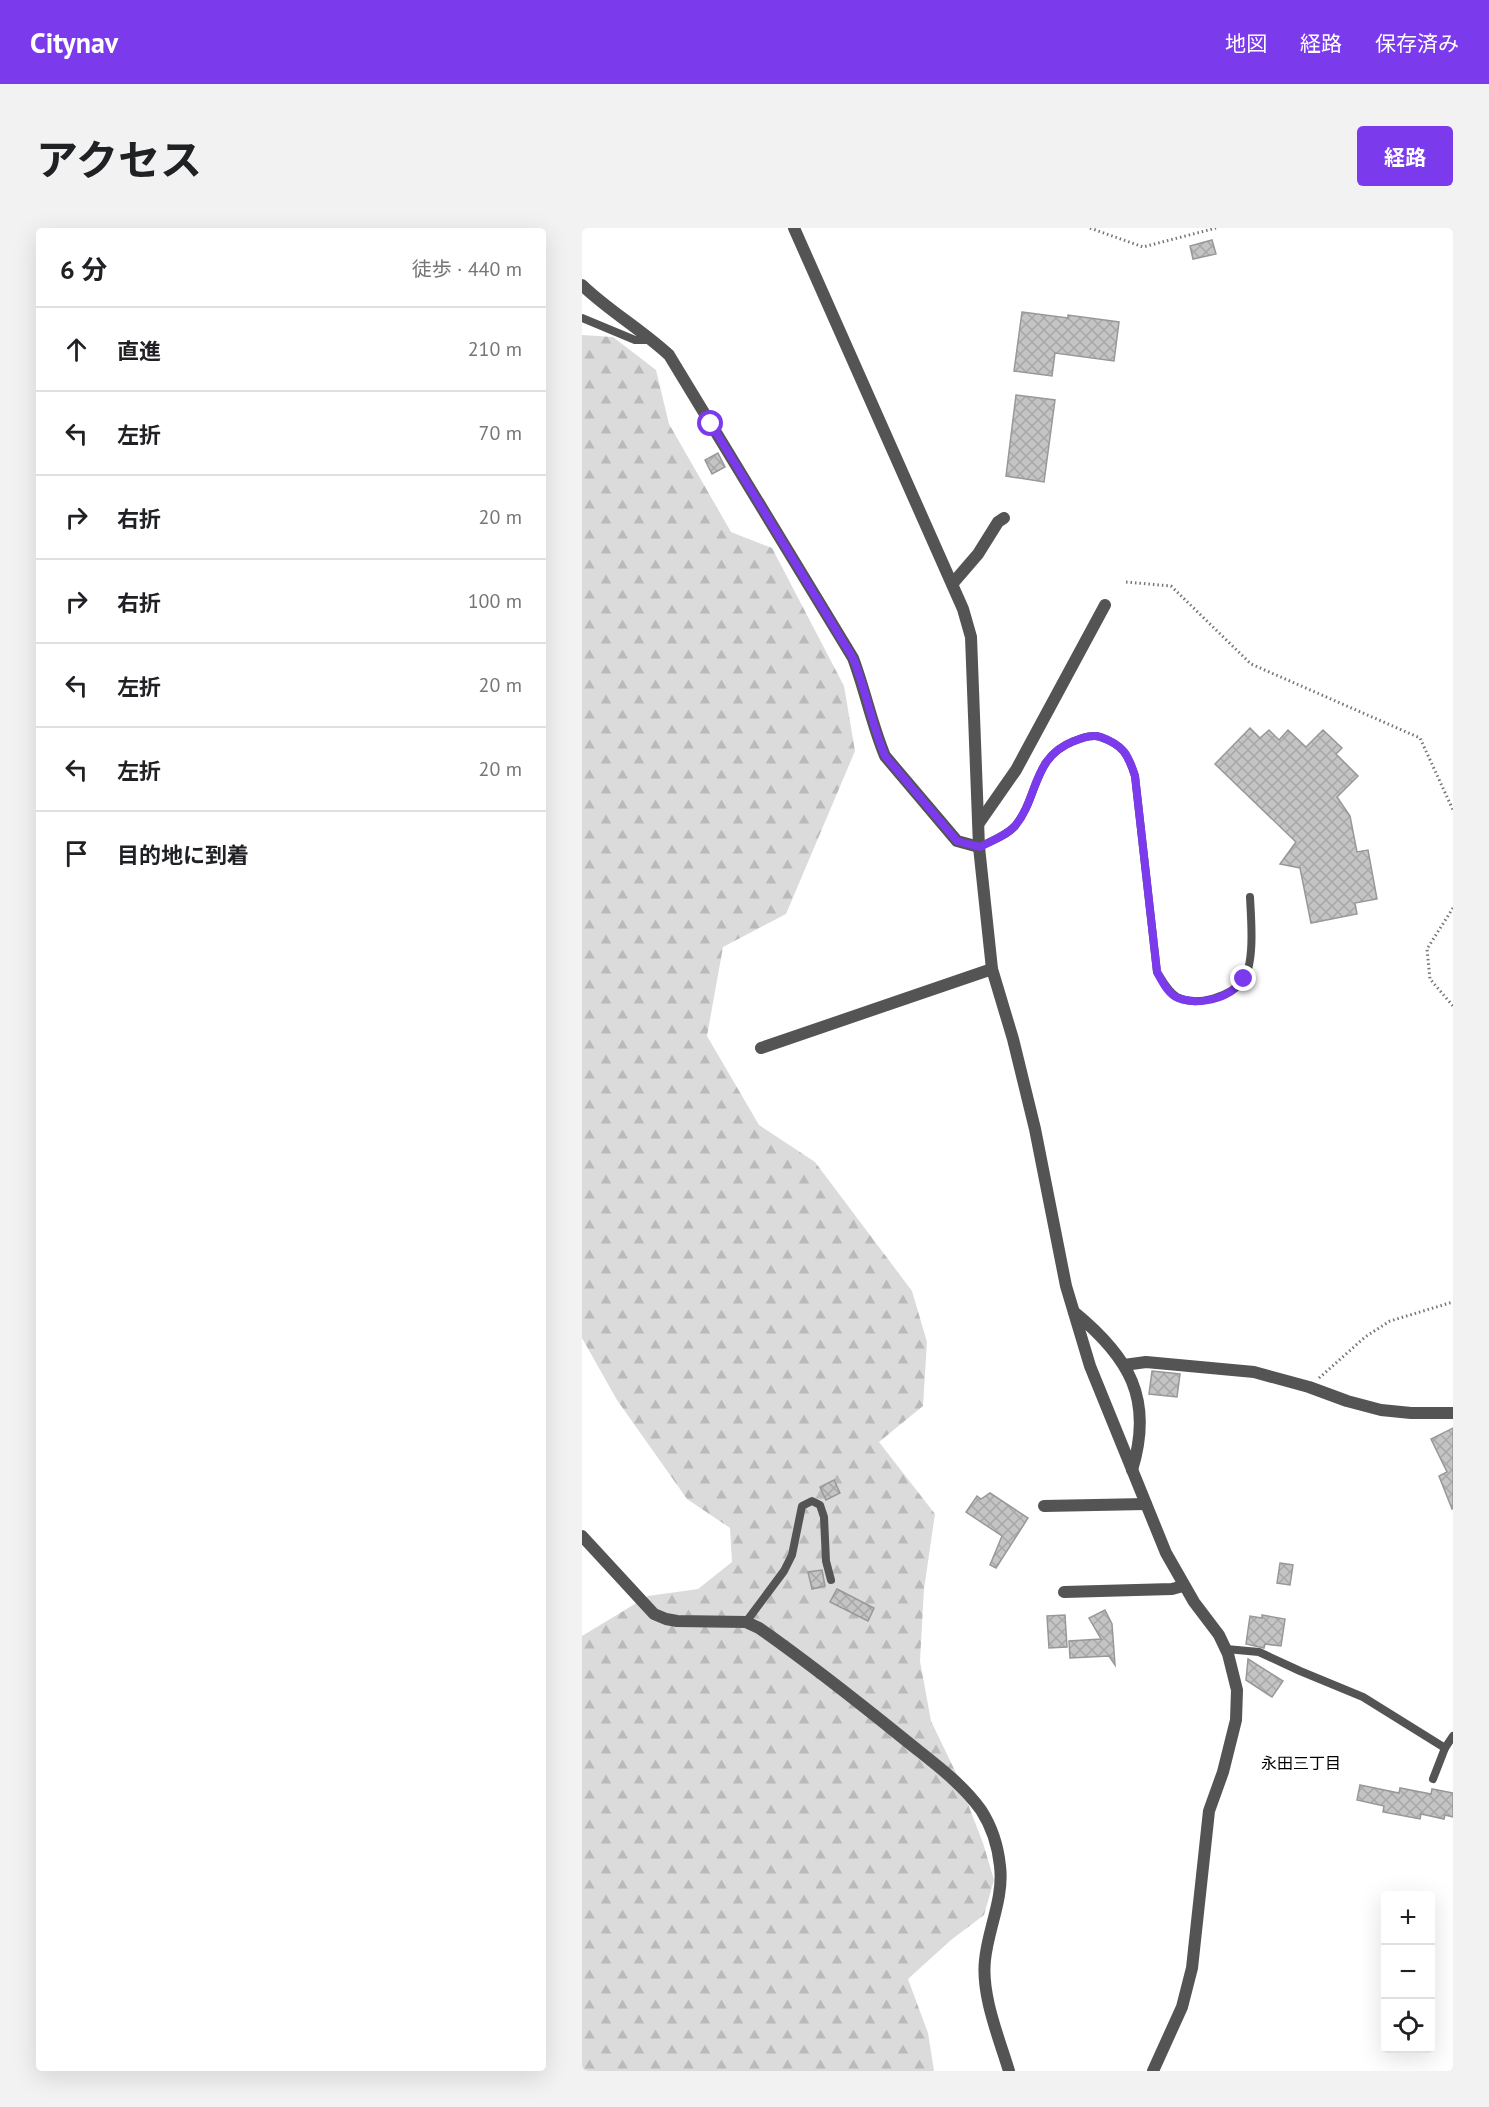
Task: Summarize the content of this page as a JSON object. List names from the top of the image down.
{
  "districts": ["永田三丁目"],
  "page": {
    "header": "Citynav",
    "nav": ["地図", "経路", "保存済み"],
    "title": "アクセス",
    "buttons": "経路",
    "heading": ["6 分", "徒歩 · 440 m"],
    "list": [
      ["直進", "210 m"],
      ["左折", "70 m"],
      ["右折", "20 m"],
      ["右折", "100 m"],
      ["左折", "20 m"],
      ["左折", "20 m"],
      "目的地に到着"
    ],
    "map_buttons": ["+", "−"]
  }
}
